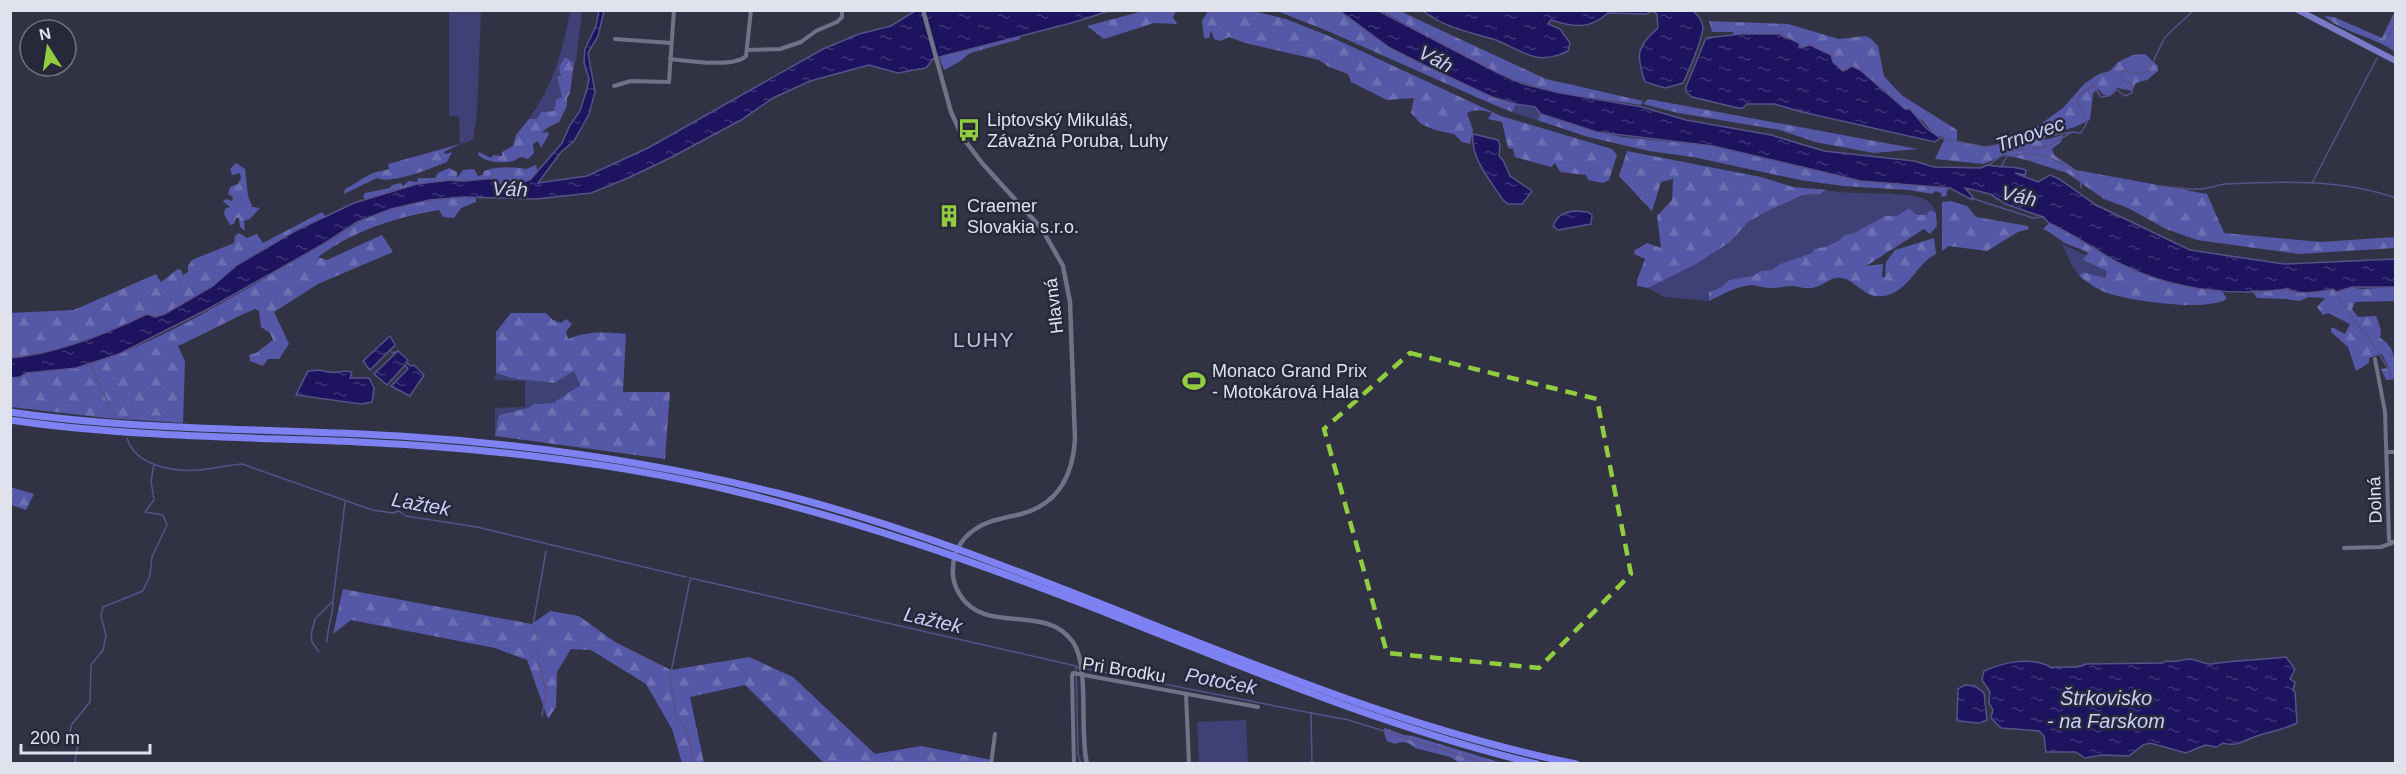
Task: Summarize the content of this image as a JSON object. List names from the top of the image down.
{
  "streets": {
    "street": ["Hlavná", "Dolná", "Pri Brodku"]
  },
  "crossings": [
    ["Hlavná", "Pri Brodku"]
  ],
  "districts": ["LUHY"],
  "water": [
    "Váh",
    "Trnovec",
    "Lažtek",
    "Potoček",
    "Štrkovisko - na Farskom"
  ],
  "places": {
    "bus stop": ["Liptovský Mikuláš, Závažná Poruba, Luhy"],
    "building": ["Craemer Slovakia s.r.o."],
    "sports": ["Monaco Grand Prix - Motokárová Hala"]
  },
  "scale_bar": "200 m",
  "north": "top"
}
